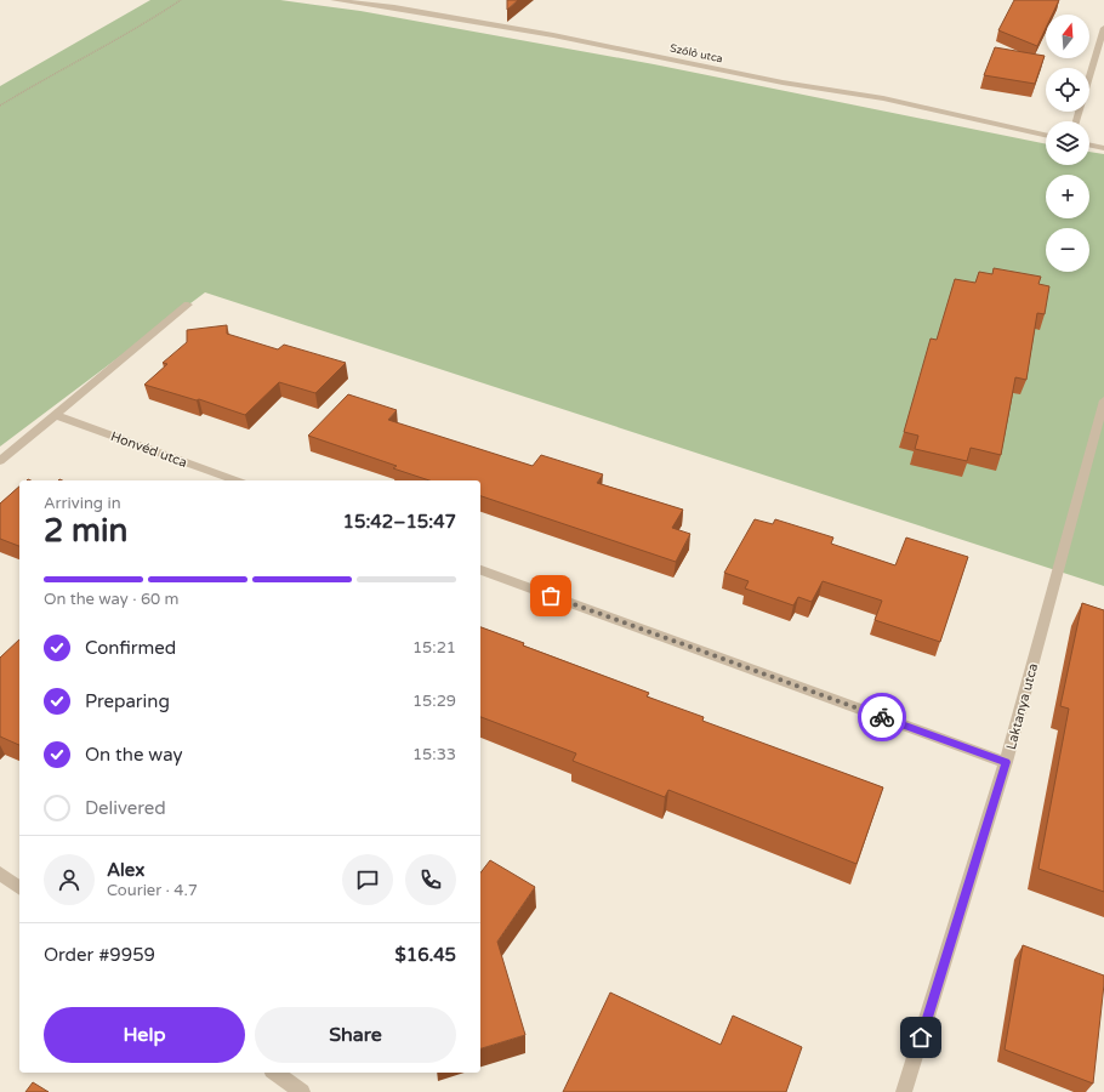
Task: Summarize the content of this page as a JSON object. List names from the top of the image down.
{
  "streets": {
    "street": ["Szőlő utca", "Honvéd utca", "Laktanya utca"]
  },
  "north": "top",
  "page": {
    "map_buttons": ["+", "−"],
    "heading": ["2 min", "Arriving in", "15:42–15:47"],
    "panel": [
      "Alex",
      "Courier · 4.7",
      "Order #9959",
      "$16.45"
    ],
    "bar": "On the way · 60 m",
    "list": [
      ["Confirmed", "15:21"],
      ["Preparing", "15:29"],
      ["On the way", "15:33"],
      "Delivered"
    ],
    "buttons": ["Help", "Share"]
  }
}
